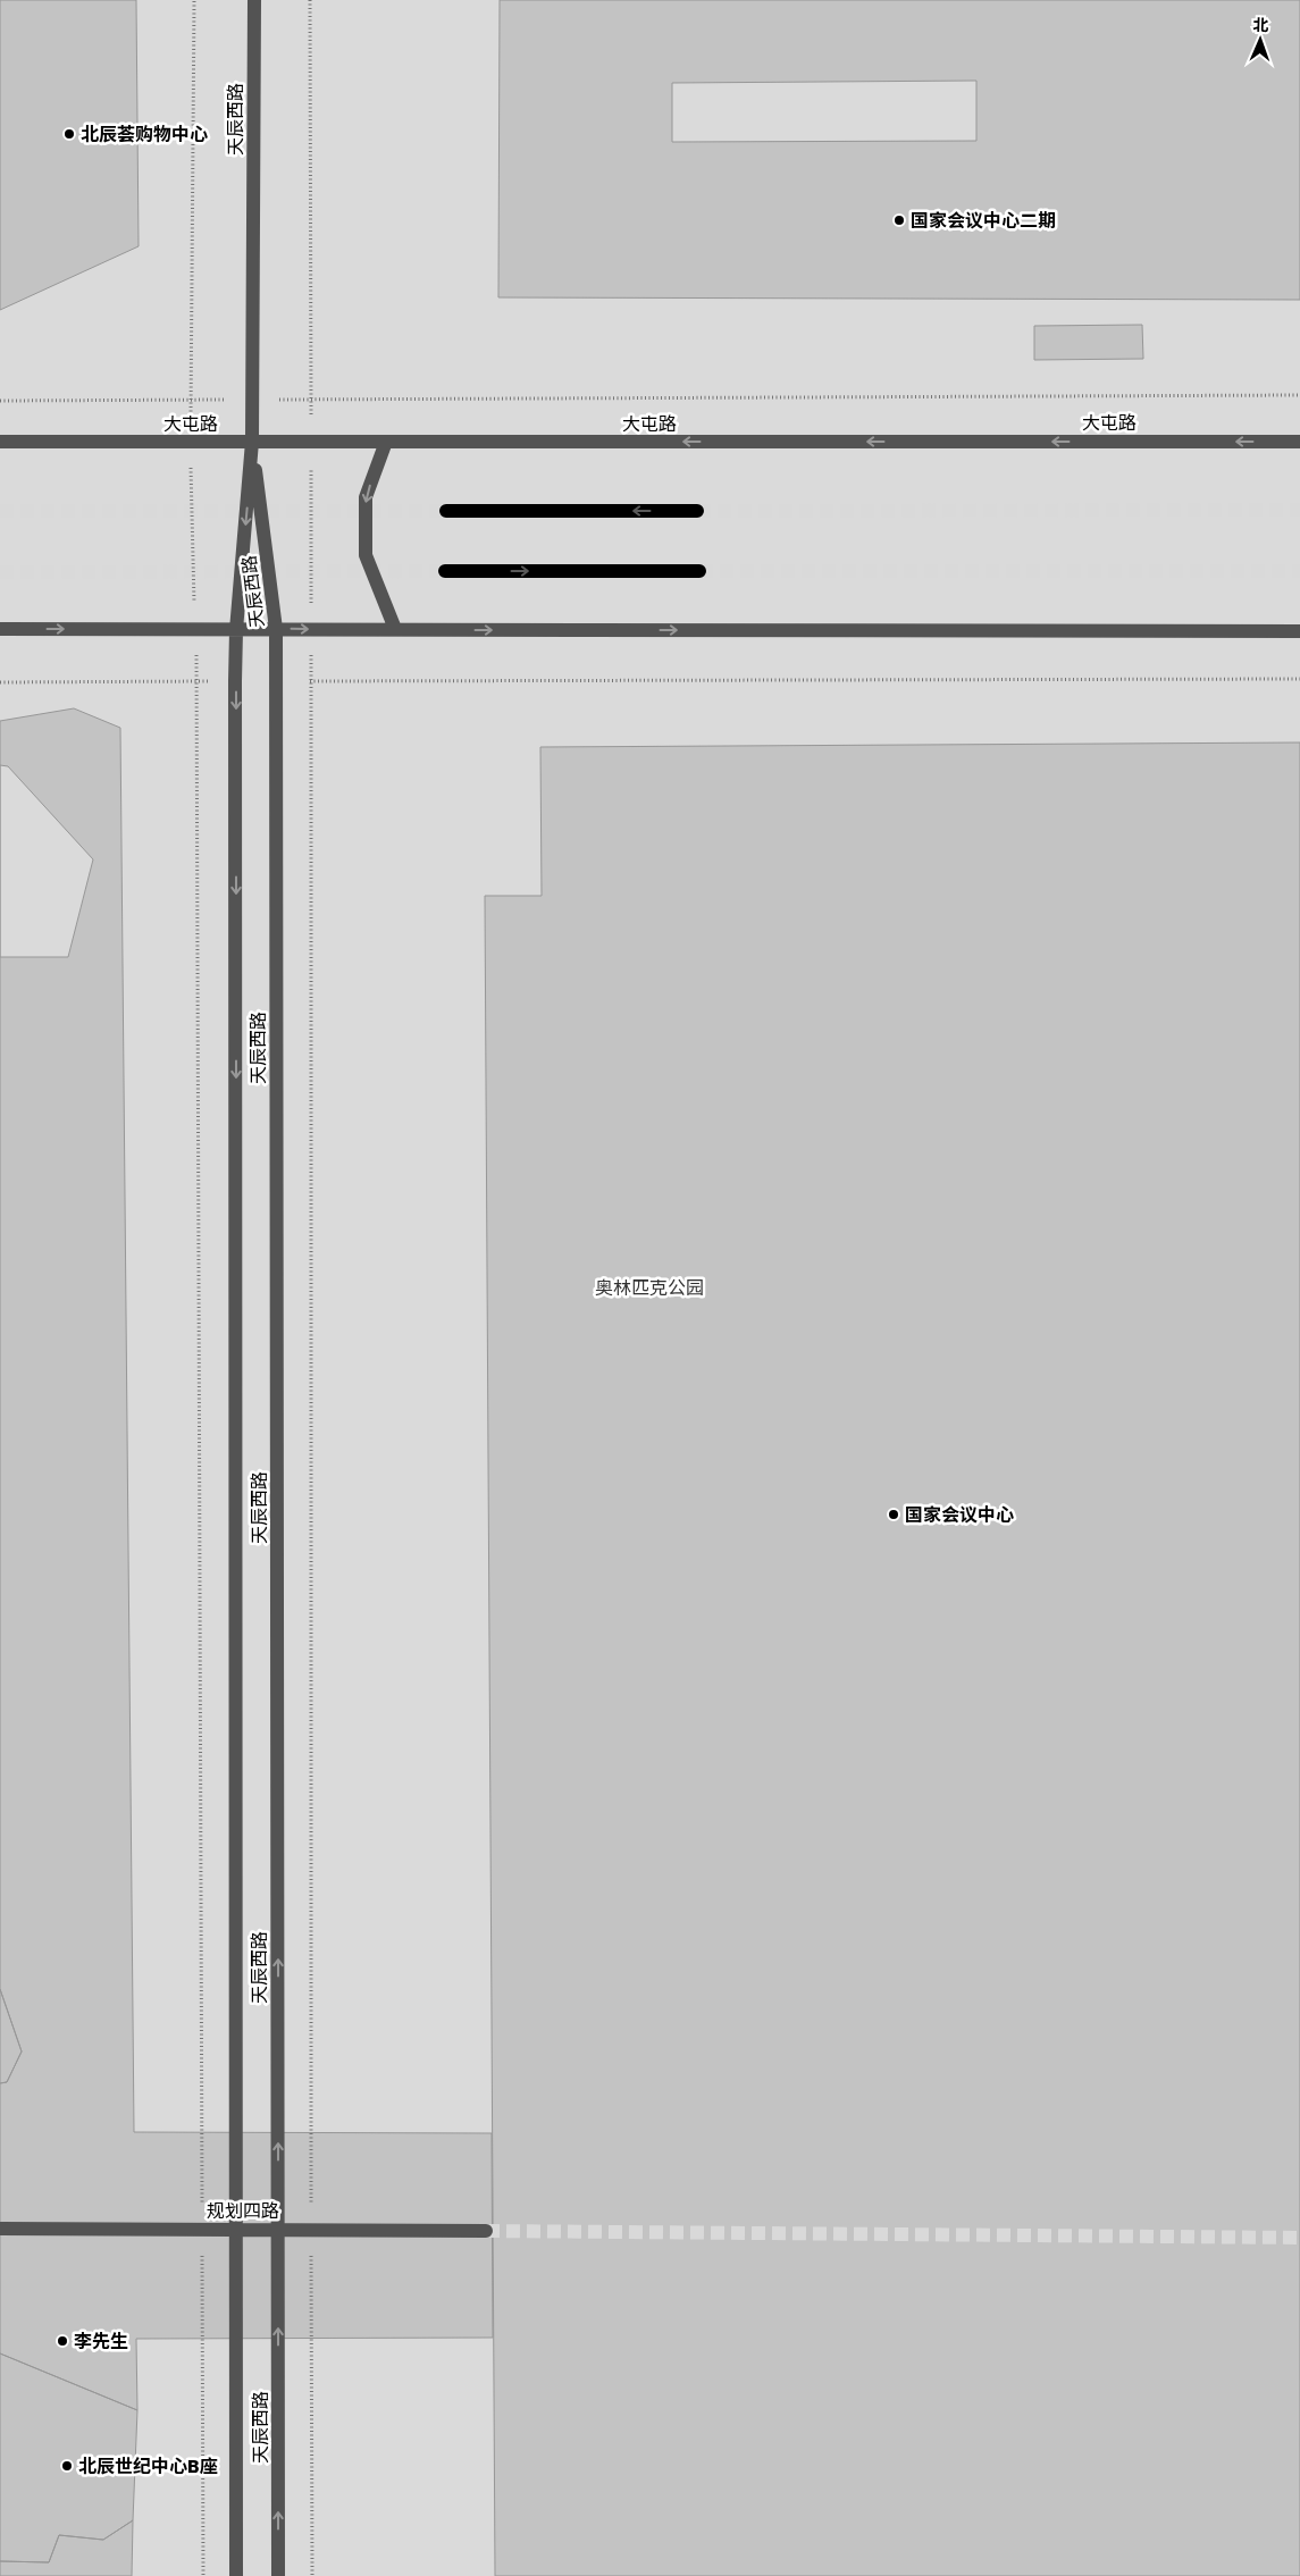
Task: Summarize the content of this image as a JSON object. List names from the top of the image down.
{
  "streets": {
    "street": ["天辰西路", "大屯路", "规划四路"]
  },
  "crossings": [
    ["天辰西路", "大屯路"],
    ["天辰西路", "规划四路"]
  ],
  "one_way": ["大屯路"],
  "parks": ["奥林匹克公园"],
  "places": [
    "北辰荟购物中心",
    "国家会议中心二期",
    "国家会议中心",
    "李先生",
    "北辰世纪中心B座"
  ],
  "north": "top"
}
